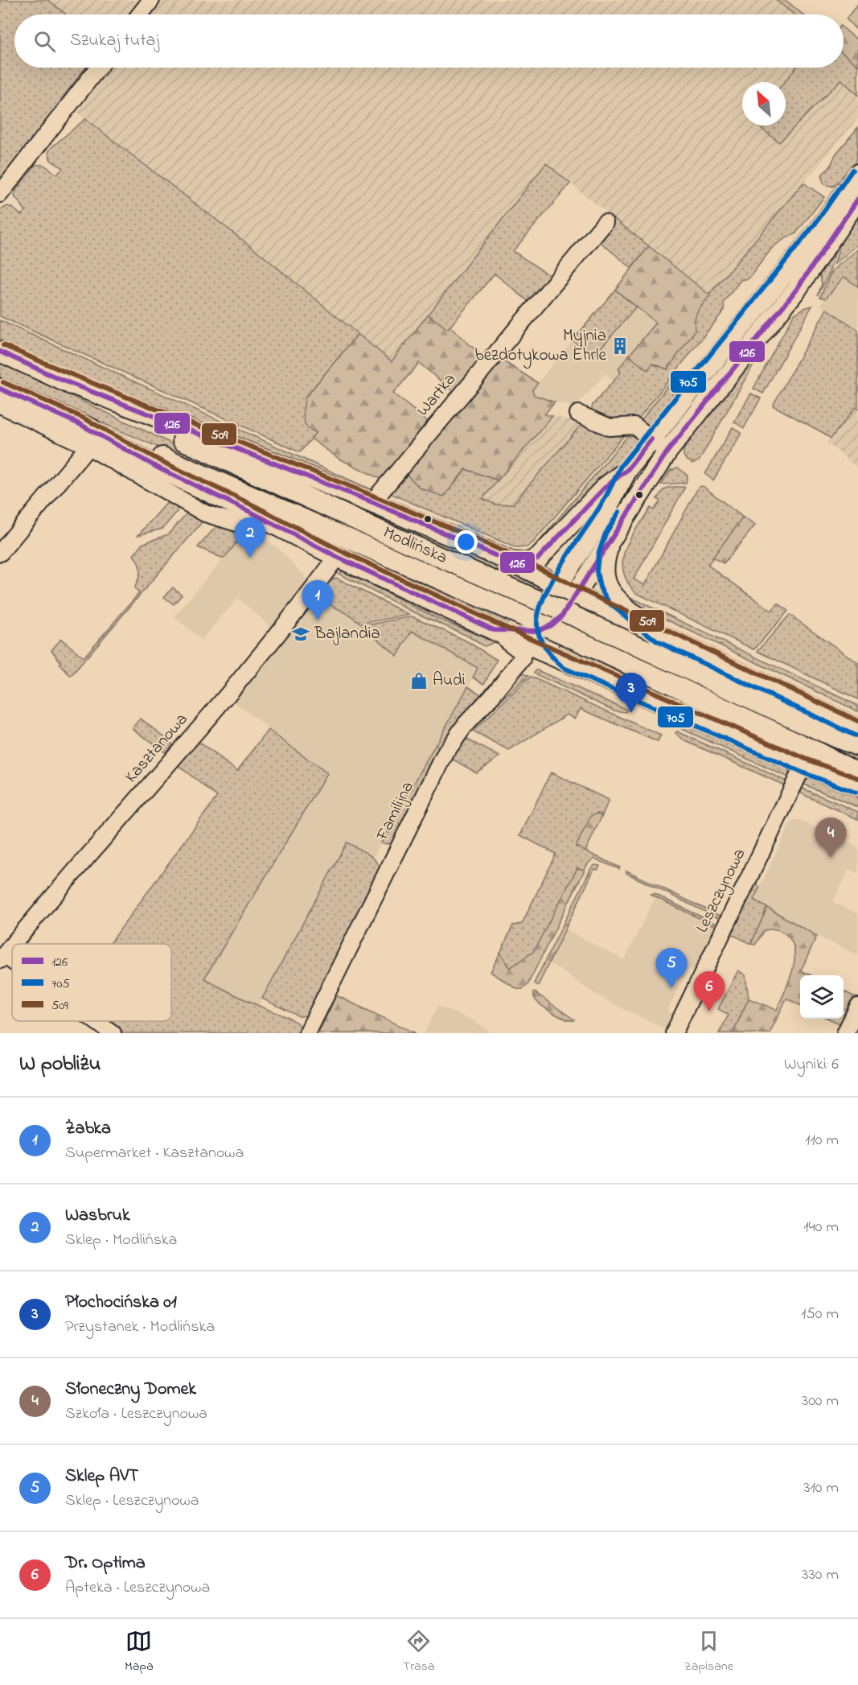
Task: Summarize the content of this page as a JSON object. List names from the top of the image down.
{
  "streets": {
    "main road": ["Modlińska"],
    "street": [
      "Wartka",
      "Kasztanowa",
      "Familijna",
      "Leszczynowa"
    ]
  },
  "crossings": [
    ["Wartka", "Modlińska"]
  ],
  "places": {
    "building": ["Myjnia bezdotykowa Ehrle"],
    "school or university": ["Bajlandia"],
    "shop": ["Audi"]
  },
  "lines": ["transit line 705", "transit line 126", "transit line 509"],
  "legend": ["126", "705", "509"],
  "north": "top left",
  "page": {
    "search": "Szukaj tutaj",
    "pins": [
      "2",
      "1",
      "3",
      "4",
      "5",
      "6"
    ],
    "heading": ["W pobliżu", "Wyniki: 6"],
    "list": [
      {
        "mark": "1",
        "name": "Żabka",
        "note": "Supermarket · Kasztanowa",
        "value": "110 m"
      },
      {
        "mark": "2",
        "name": "Wasbruk",
        "note": "Sklep · Modlińska",
        "value": "140 m"
      },
      {
        "mark": "3",
        "name": "Płochocińska 01",
        "note": "Przystanek · Modlińska",
        "value": "150 m"
      },
      {
        "mark": "4",
        "name": "Słoneczny Domek",
        "note": "Szkoła · Leszczynowa",
        "value": "300 m"
      },
      {
        "mark": "5",
        "name": "Sklep AVT",
        "note": "Sklep · Leszczynowa",
        "value": "310 m"
      },
      {
        "mark": "6",
        "name": "Dr. Optima",
        "note": "Apteka · Leszczynowa",
        "value": "330 m"
      }
    ],
    "nav": ["Mapa", "Trasa", "Zapisane"]
  }
}
